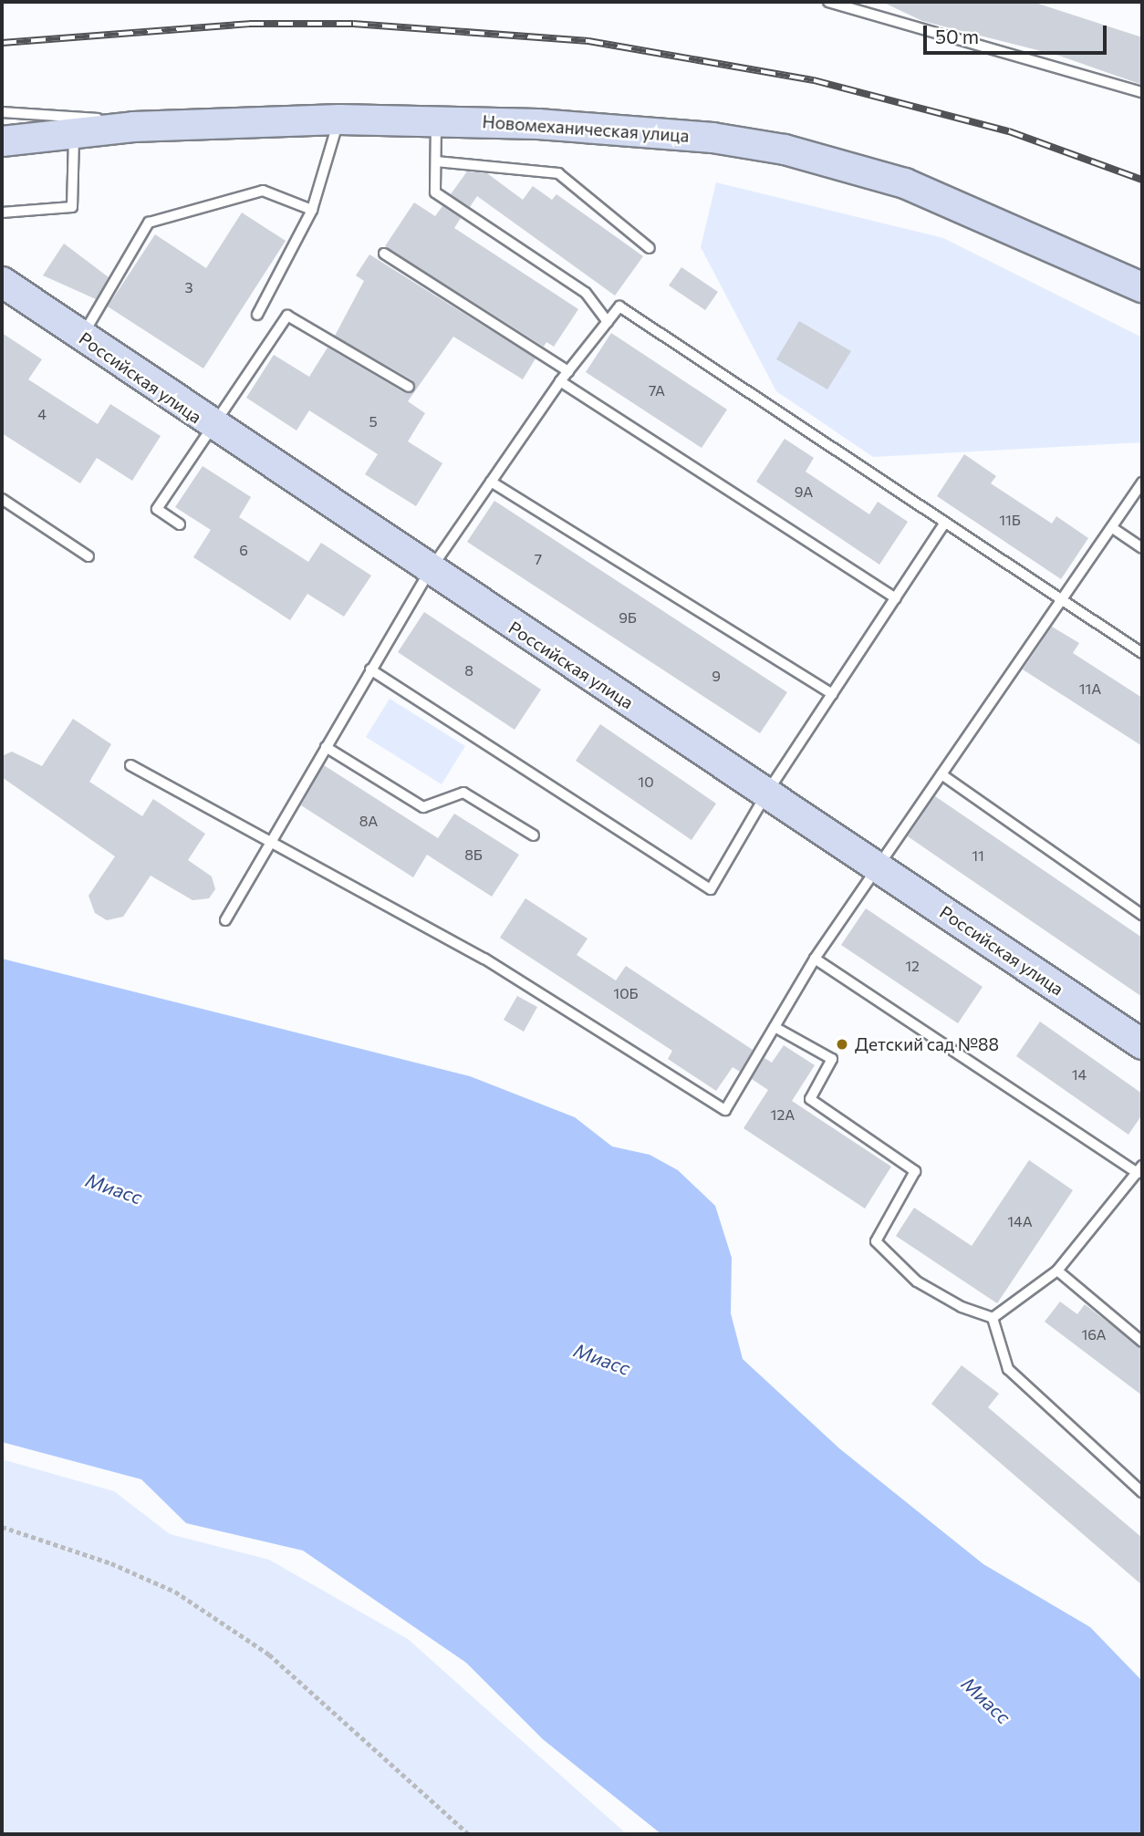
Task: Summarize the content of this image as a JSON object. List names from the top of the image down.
{
  "streets": {
    "main road": ["Новомеханическая улица", "Российская улица"]
  },
  "water": ["Миасс"],
  "places": ["Детский сад №88"],
  "house_numbers": [
    "3",
    "7А",
    "4",
    "5",
    "9А",
    "11Б",
    "6",
    "7",
    "9Б",
    "8",
    "9",
    "11А",
    "10",
    "8А",
    "8Б",
    "11",
    "12",
    "10Б",
    "14",
    "12А",
    "14А",
    "16А"
  ],
  "scale_bar": "50 m"
}
